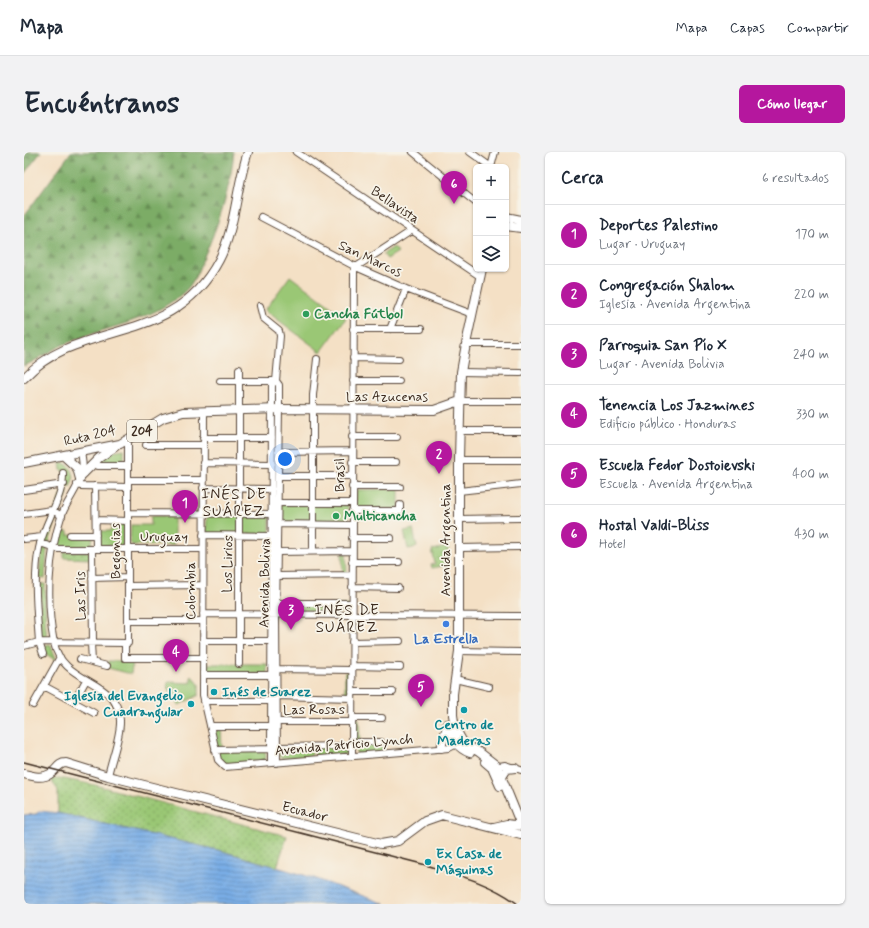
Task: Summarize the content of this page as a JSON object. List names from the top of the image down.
{
  "streets": {
    "main road": [
      "Las Azucenas",
      "204",
      "Ruta 204",
      "Avenida Argentina",
      "Ecuador"
    ],
    "street": [
      "Bellavista",
      "San Marcos",
      "Brasil",
      "Uruguay",
      "Begonias",
      "Los Lirios",
      "Avenida Bolivia",
      "Colombia",
      "Las Iris",
      "Las Rosas",
      "Avenida Patricio Lynch"
    ]
  },
  "crossings": [
    ["Bellavista", "Avenida Argentina"],
    ["San Marcos", "Brasil"],
    ["San Marcos", "Avenida Argentina"],
    ["Las Azucenas", "Ruta 204"],
    ["Las Azucenas", "Brasil"],
    ["Las Azucenas", "Avenida Argentina"],
    ["Las Azucenas", "Los Lirios"],
    ["Las Azucenas", "Avenida Bolivia"],
    ["Ruta 204", "Begonias"],
    ["Ruta 204", "Los Lirios"],
    ["Ruta 204", "Colombia"],
    ["Brasil", "Las Rosas"],
    ["Brasil", "Avenida Patricio Lynch"],
    ["Uruguay", "Begonias"],
    ["Uruguay", "Los Lirios"],
    ["Uruguay", "Avenida Bolivia"],
    ["Uruguay", "Colombia"],
    ["Uruguay", "Las Iris"],
    ["Avenida Argentina", "Avenida Patricio Lynch"],
    ["Begonias", "Colombia"],
    ["Avenida Bolivia", "Las Rosas"],
    ["Avenida Bolivia", "Avenida Patricio Lynch"],
    ["Colombia", "Las Rosas"],
    ["Colombia", "Avenida Patricio Lynch"]
  ],
  "districts": ["INÉS DE SUÁREZ", "INÉS DE SUÁREZ"],
  "places": [
    "Cancha Fútbol",
    "Multicancha",
    "La Estrella",
    "Inés de Suarez",
    "Iglesia del Evangelio Cuadrangular",
    "Centro de Maderas",
    "Ex Casa de Máquinas"
  ],
  "page": {
    "header": "Mapa",
    "nav": ["Mapa", "Capas", "Compartir"],
    "buttons": "Cómo llegar",
    "title": "Encuéntranos",
    "heading": ["Cerca", "6 resultados"],
    "map_buttons": ["+", "−"],
    "pins": [
      "6",
      "2",
      "1",
      "3",
      "4",
      "5"
    ],
    "list": [
      {
        "mark": "1",
        "name": "Deportes Palestino",
        "note": "Lugar · Uruguay",
        "value": "170 m"
      },
      {
        "mark": "2",
        "name": "Congregación Shalom",
        "note": "Iglesia · Avenida Argentina",
        "value": "220 m"
      },
      {
        "mark": "3",
        "name": "Parroquia San Pío X",
        "note": "Lugar · Avenida Bolivia",
        "value": "240 m"
      },
      {
        "mark": "4",
        "name": "Tenencia Los Jazmines",
        "note": "Edificio público · Honduras",
        "value": "330 m"
      },
      {
        "mark": "5",
        "name": "Escuela Fedor Dostoievski",
        "note": "Escuela · Avenida Argentina",
        "value": "400 m"
      },
      {
        "mark": "6",
        "name": "Hostal Valdi-Bliss",
        "note": "Hotel",
        "value": "430 m"
      }
    ]
  }
}
